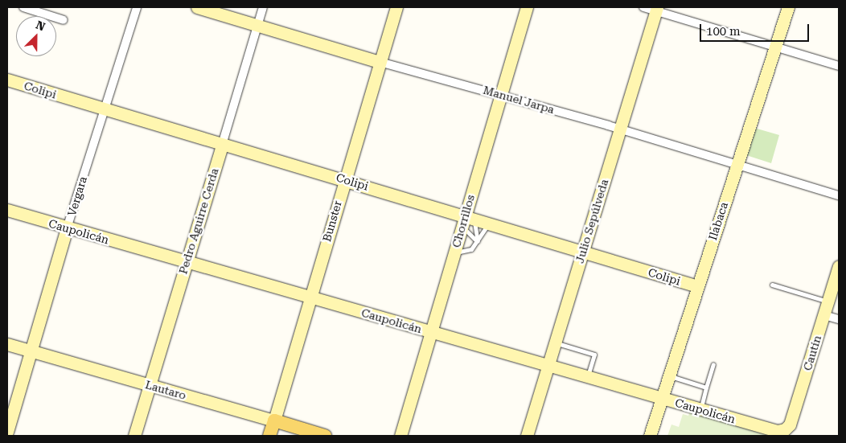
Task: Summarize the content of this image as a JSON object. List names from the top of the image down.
{
  "streets": {
    "main road": ["Bunster", "Lautaro"],
    "street": [
      "Colipi",
      "Manuel Jarpa",
      "Vergara",
      "Pedro Aguirre Cerda",
      "Chorrillos",
      "Julio Sepúlveda",
      "Ilabaca",
      "Caupolicán",
      "Cautín"
    ]
  },
  "crossings": [
    ["Colipi", "Vergara"],
    ["Colipi", "Pedro Aguirre Cerda"],
    ["Colipi", "Bunster"],
    ["Colipi", "Chorrillos"],
    ["Colipi", "Julio Sepúlveda"],
    ["Colipi", "Ilabaca"],
    ["Manuel Jarpa", "Pedro Aguirre Cerda"],
    ["Manuel Jarpa", "Bunster"],
    ["Manuel Jarpa", "Chorrillos"],
    ["Manuel Jarpa", "Julio Sepúlveda"],
    ["Manuel Jarpa", "Ilabaca"],
    ["Vergara", "Caupolicán"],
    ["Vergara", "Lautaro"],
    ["Pedro Aguirre Cerda", "Caupolicán"],
    ["Pedro Aguirre Cerda", "Lautaro"],
    ["Bunster", "Caupolicán"],
    ["Bunster", "Lautaro"],
    ["Chorrillos", "Caupolicán"],
    ["Julio Sepúlveda", "Caupolicán"],
    ["Ilabaca", "Caupolicán"],
    ["Caupolicán", "Cautín"]
  ],
  "scale_bar": "100 m",
  "north": "top right"
}
